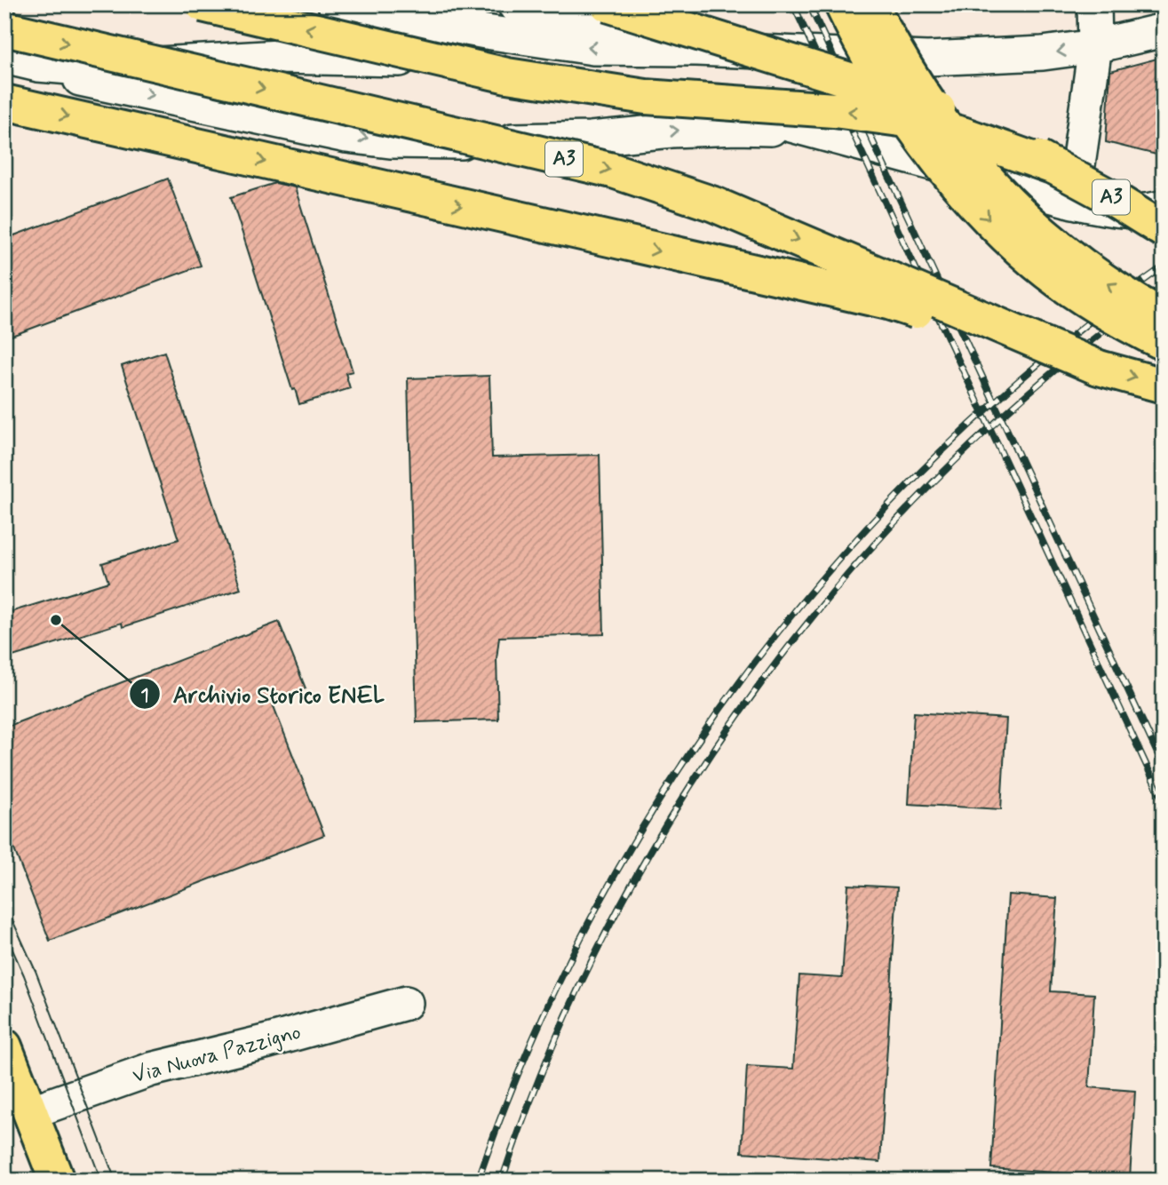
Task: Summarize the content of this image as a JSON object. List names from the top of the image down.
{
  "streets": {
    "main road": ["A3"],
    "street": ["Via Nuova Pazzigno"]
  },
  "places": ["Archivio Storico ENEL"]
}
